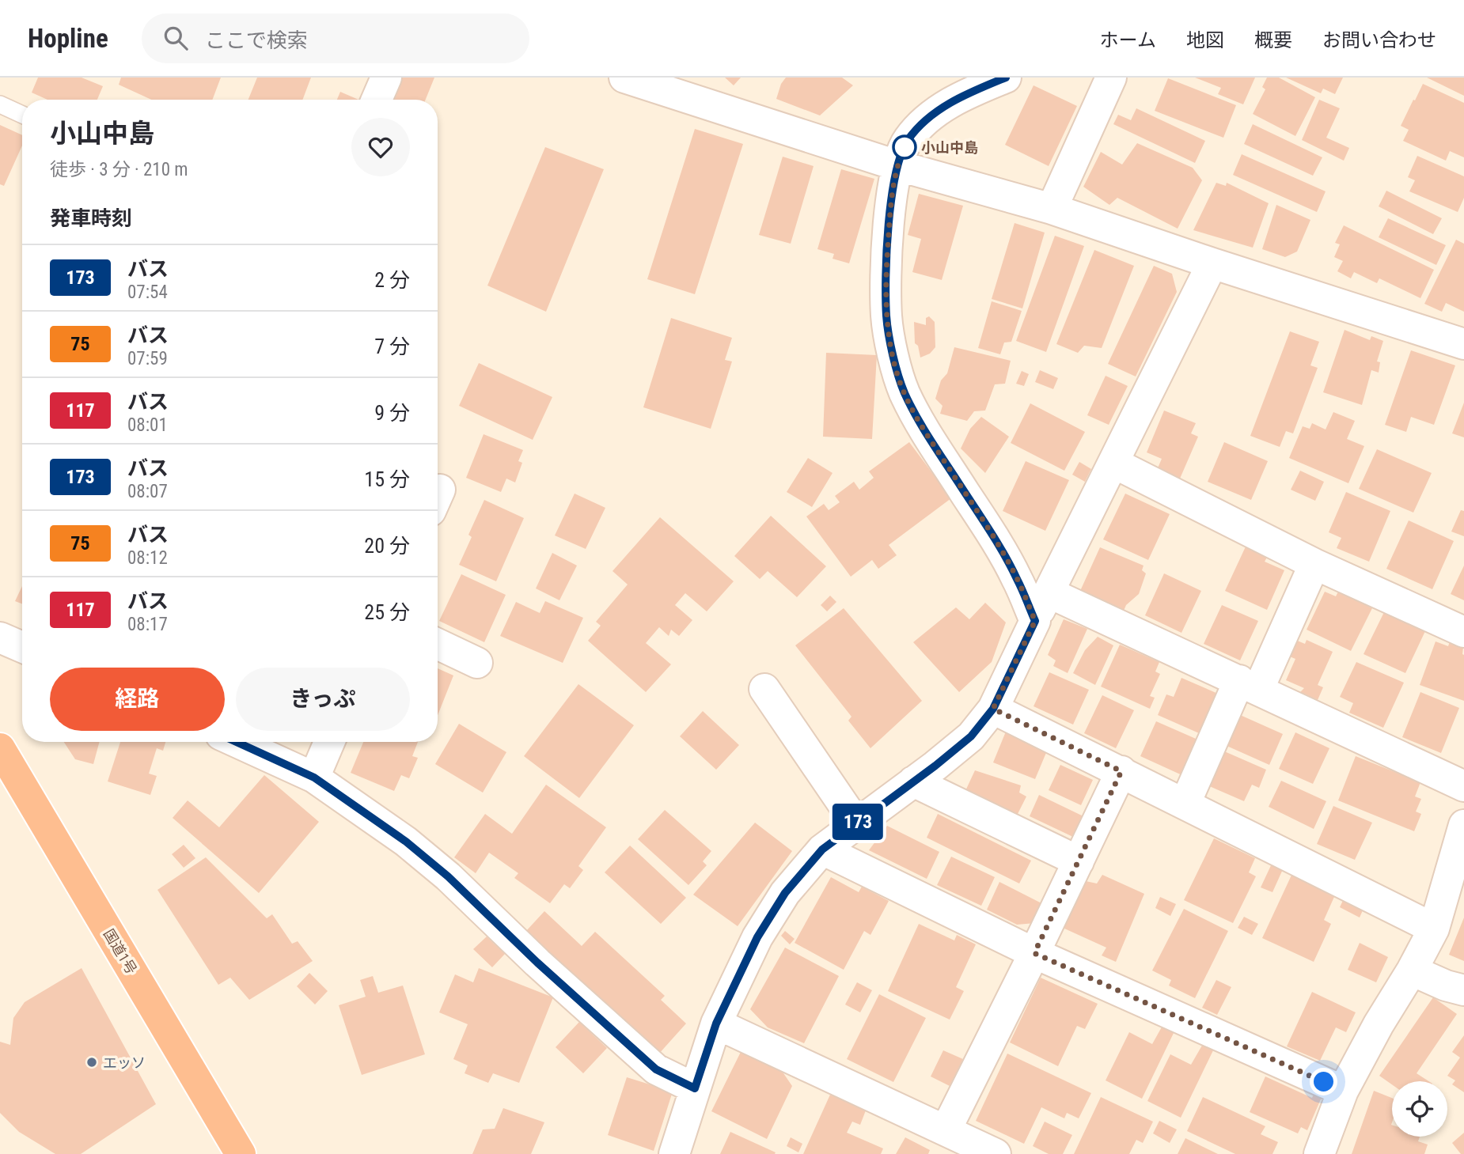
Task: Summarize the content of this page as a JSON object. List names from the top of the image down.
{
  "streets": {
    "highway": ["国道1号"]
  },
  "places": ["小山中島", "エッソ"],
  "lines": ["bus line 173"],
  "page": {
    "header": "Hopline",
    "search": "ここで検索",
    "nav": [
      "ホーム",
      "地図",
      "概要",
      "お問い合わせ"
    ],
    "on_map": "173",
    "heading": [
      ["小山中島", "徒歩 · 3 分 · 210 m"],
      "発車時刻"
    ],
    "list": [
      {
        "mark": "173",
        "name": "バス",
        "note": "07:54",
        "value": "2 分"
      },
      {
        "mark": "75",
        "name": "バス",
        "note": "07:59",
        "value": "7 分"
      },
      {
        "mark": "117",
        "name": "バス",
        "note": "08:01",
        "value": "9 分"
      },
      {
        "mark": "173",
        "name": "バス",
        "note": "08:07",
        "value": "15 分"
      },
      {
        "mark": "75",
        "name": "バス",
        "note": "08:12",
        "value": "20 分"
      },
      {
        "mark": "117",
        "name": "バス",
        "note": "08:17",
        "value": "25 分"
      }
    ],
    "buttons": ["経路", "きっぷ"]
  }
}
